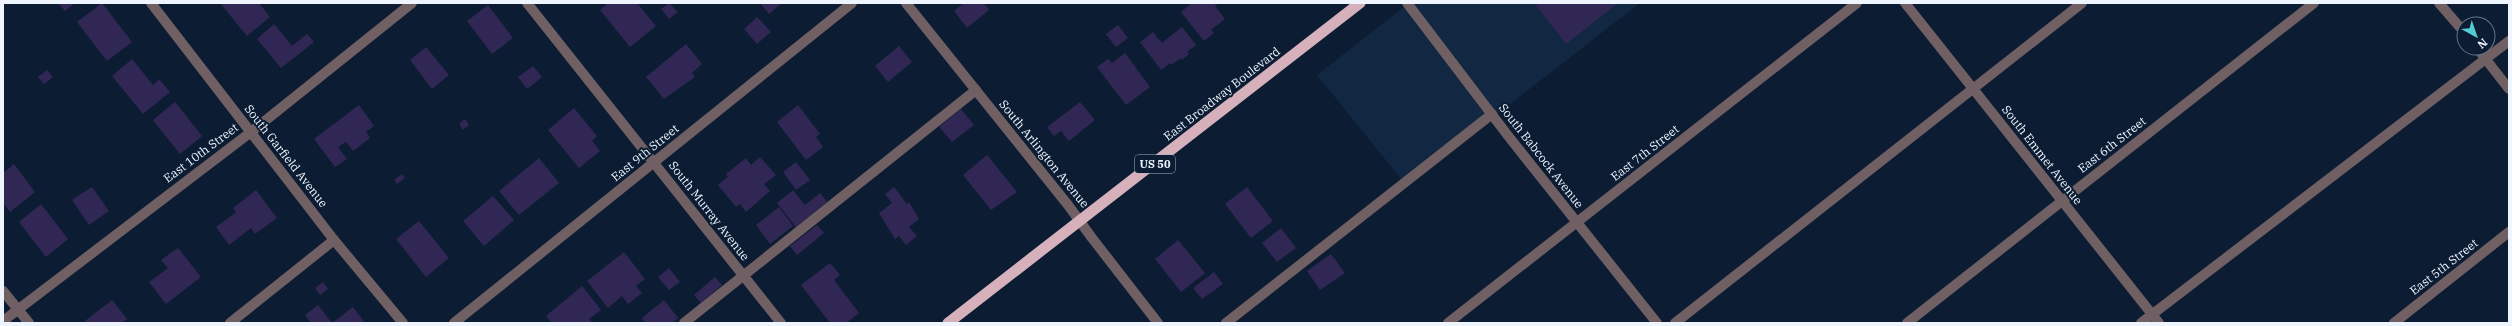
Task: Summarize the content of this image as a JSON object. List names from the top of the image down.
{
  "streets": {
    "highway": ["East Broadway Boulevard", "US 50"],
    "street": [
      "East 6th Street",
      "East 10th Street",
      "East 9th Street",
      "East 7th Street",
      "South Arlington Avenue",
      "South Emmet Avenue",
      "South Garfield Avenue",
      "South Babcock Avenue",
      "South Murray Avenue",
      "East 5th Street"
    ]
  },
  "crossings": [
    ["East Broadway Boulevard", "South Arlington Avenue"],
    ["East 6th Street", "South Emmet Avenue"],
    ["East 10th Street", "South Garfield Avenue"],
    ["East 9th Street", "South Murray Avenue"],
    ["East 7th Street", "South Babcock Avenue"]
  ],
  "north": "bottom right"
}
